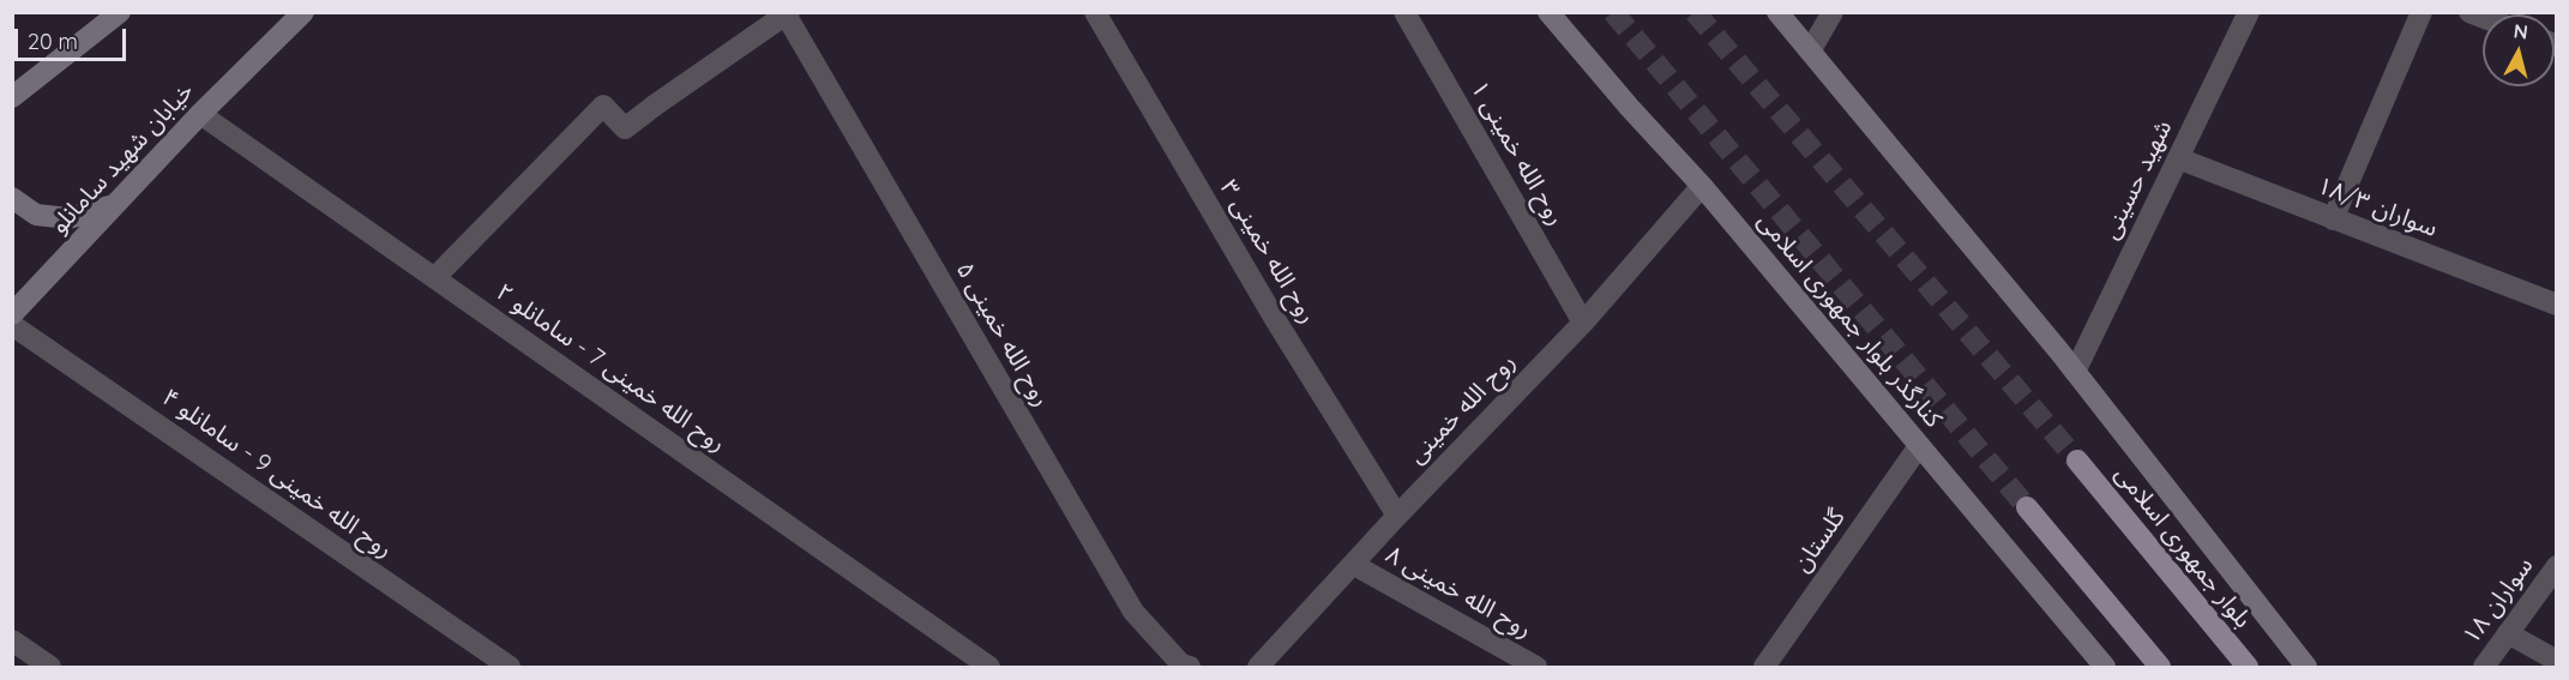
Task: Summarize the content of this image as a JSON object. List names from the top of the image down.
{
  "streets": {
    "main road": ["خیابان شهید سامانلو", "کنارگذر بلوار جمهوری اسلامی", "بلوار جمهوری اسلامی"],
    "street": [
      "روح الله خمینی ۱",
      "شهید حسینی",
      "سواران ۱۸/۳",
      "روح الله خمینی ۳",
      "روح الله خمینی ۵",
      "روح الله خمینی 7 - سامانلو ۲",
      "روح الله خمینی",
      "روح الله خمینی 9 - سامانلو ۴",
      "گلستان",
      "روح الله خمینی ۸",
      "سواران ۱۸"
    ]
  },
  "crossings": [
    ["روح الله خمینی ۱", "روح الله خمینی"],
    ["خیابان شهید سامانلو", "روح الله خمینی 7 - سامانلو ۲"],
    ["شهید حسینی", "سواران ۱۸/۳"],
    ["روح الله خمینی ۳", "روح الله خمینی"],
    ["کنارگذر بلوار جمهوری اسلامی", "روح الله خمینی"],
    ["کنارگذر بلوار جمهوری اسلامی", "گلستان"],
    ["روح الله خمینی", "روح الله خمینی ۸"]
  ],
  "scale_bar": "20 m",
  "north": "top"
}
